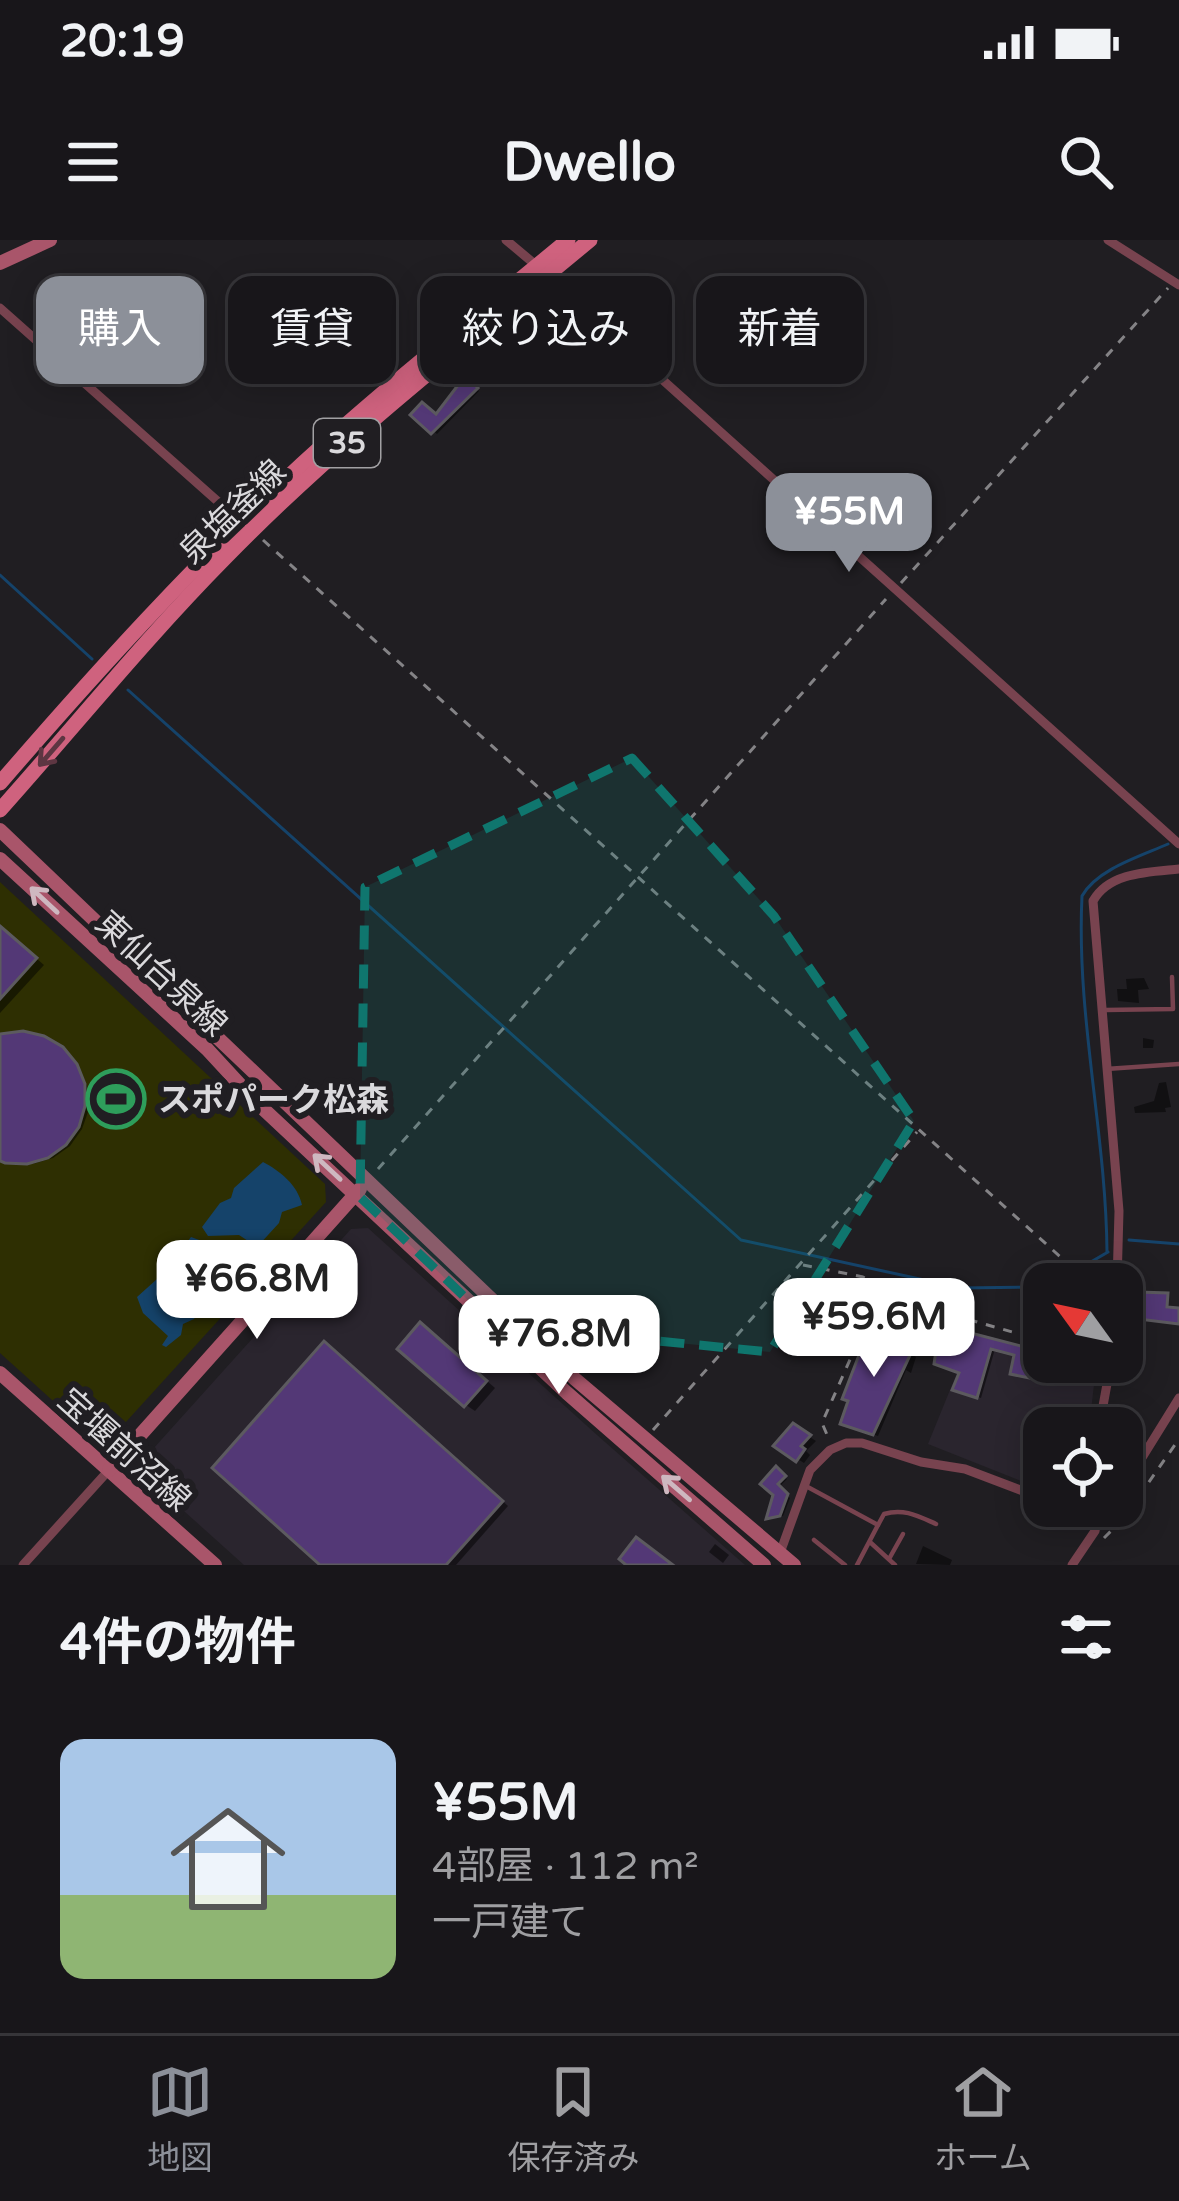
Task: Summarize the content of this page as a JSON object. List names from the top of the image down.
{
  "streets": {
    "main road": ["35", "泉塩釜線"],
    "street": ["東仙台泉線", "宝堰前沼線"]
  },
  "places": {
    "sports": ["スポパーク松森"]
  },
  "north": "top left",
  "page": {
    "status": "20:19",
    "header": "Dwello",
    "chip": [
      "購入",
      "賃貸",
      "絞り込み",
      "新着"
    ],
    "price": [
      "¥55M",
      "¥66.8M",
      "¥59.6M",
      "¥76.8M"
    ],
    "heading": "4件の物件",
    "list": [
      {
        "name": "¥55M",
        "note": "4部屋 · 112 m² · 一戸建て"
      }
    ],
    "tabs": ["地図", "保存済み", "ホーム"]
  }
}
